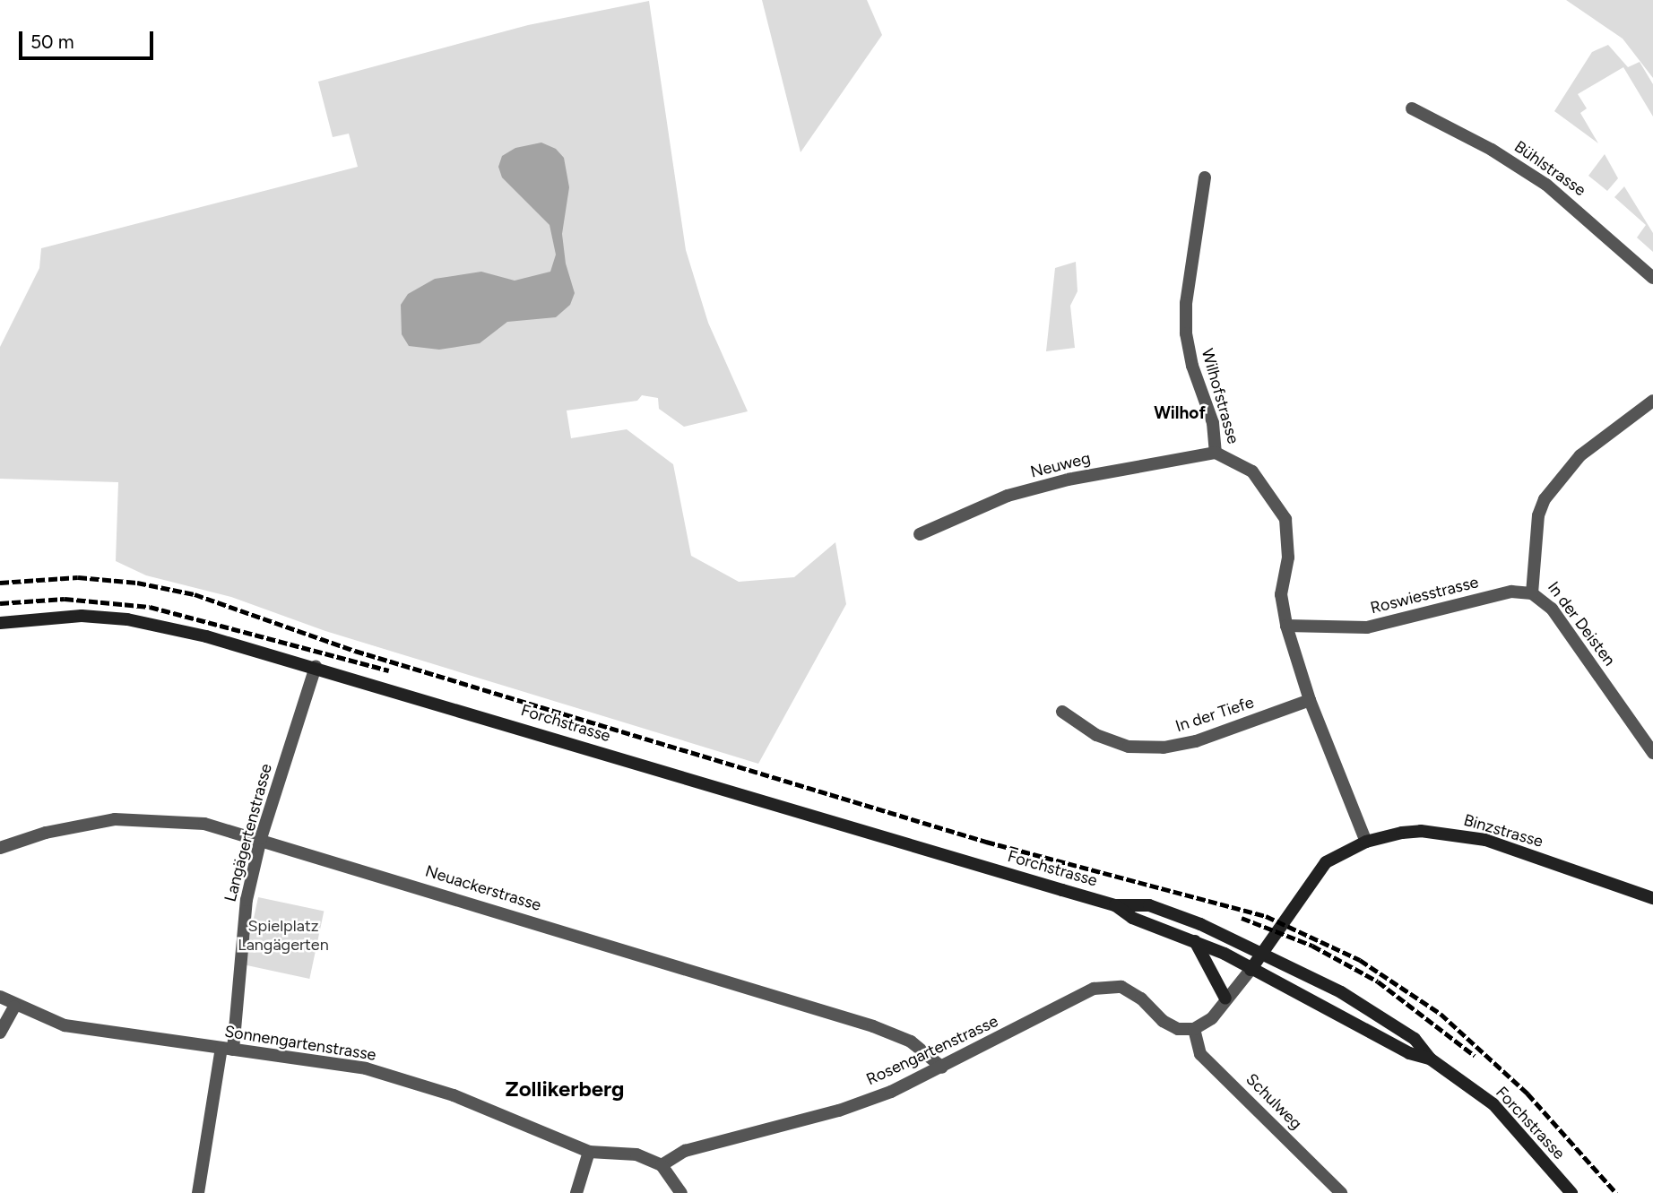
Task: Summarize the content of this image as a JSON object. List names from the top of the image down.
{
  "streets": {
    "main road": ["Forchstrasse", "Binzstrasse"],
    "street": [
      "Bühlstrasse",
      "Wilhofstrasse",
      "Neuweg",
      "Roswiesstrasse",
      "In der Deisten",
      "In der Tiefe",
      "Langägertenstrasse",
      "Neuackerstrasse",
      "Sonnengartenstrasse",
      "Rosengartenstrasse",
      "Schulweg"
    ]
  },
  "crossings": [
    ["Wilhofstrasse", "Neuweg"],
    ["Wilhofstrasse", "Roswiesstrasse"],
    ["Wilhofstrasse", "In der Tiefe"],
    ["Wilhofstrasse", "Binzstrasse"],
    ["Roswiesstrasse", "In der Deisten"],
    ["Forchstrasse", "Binzstrasse"],
    ["Forchstrasse", "Langägertenstrasse"],
    ["Langägertenstrasse", "Neuackerstrasse"],
    ["Langägertenstrasse", "Sonnengartenstrasse"],
    ["Neuackerstrasse", "Rosengartenstrasse"],
    ["Rosengartenstrasse", "Schulweg"]
  ],
  "districts": ["Wilhof", "Zollikerberg"],
  "parks": ["Spielplatz Langägerten"],
  "scale_bar": "50 m"
}
